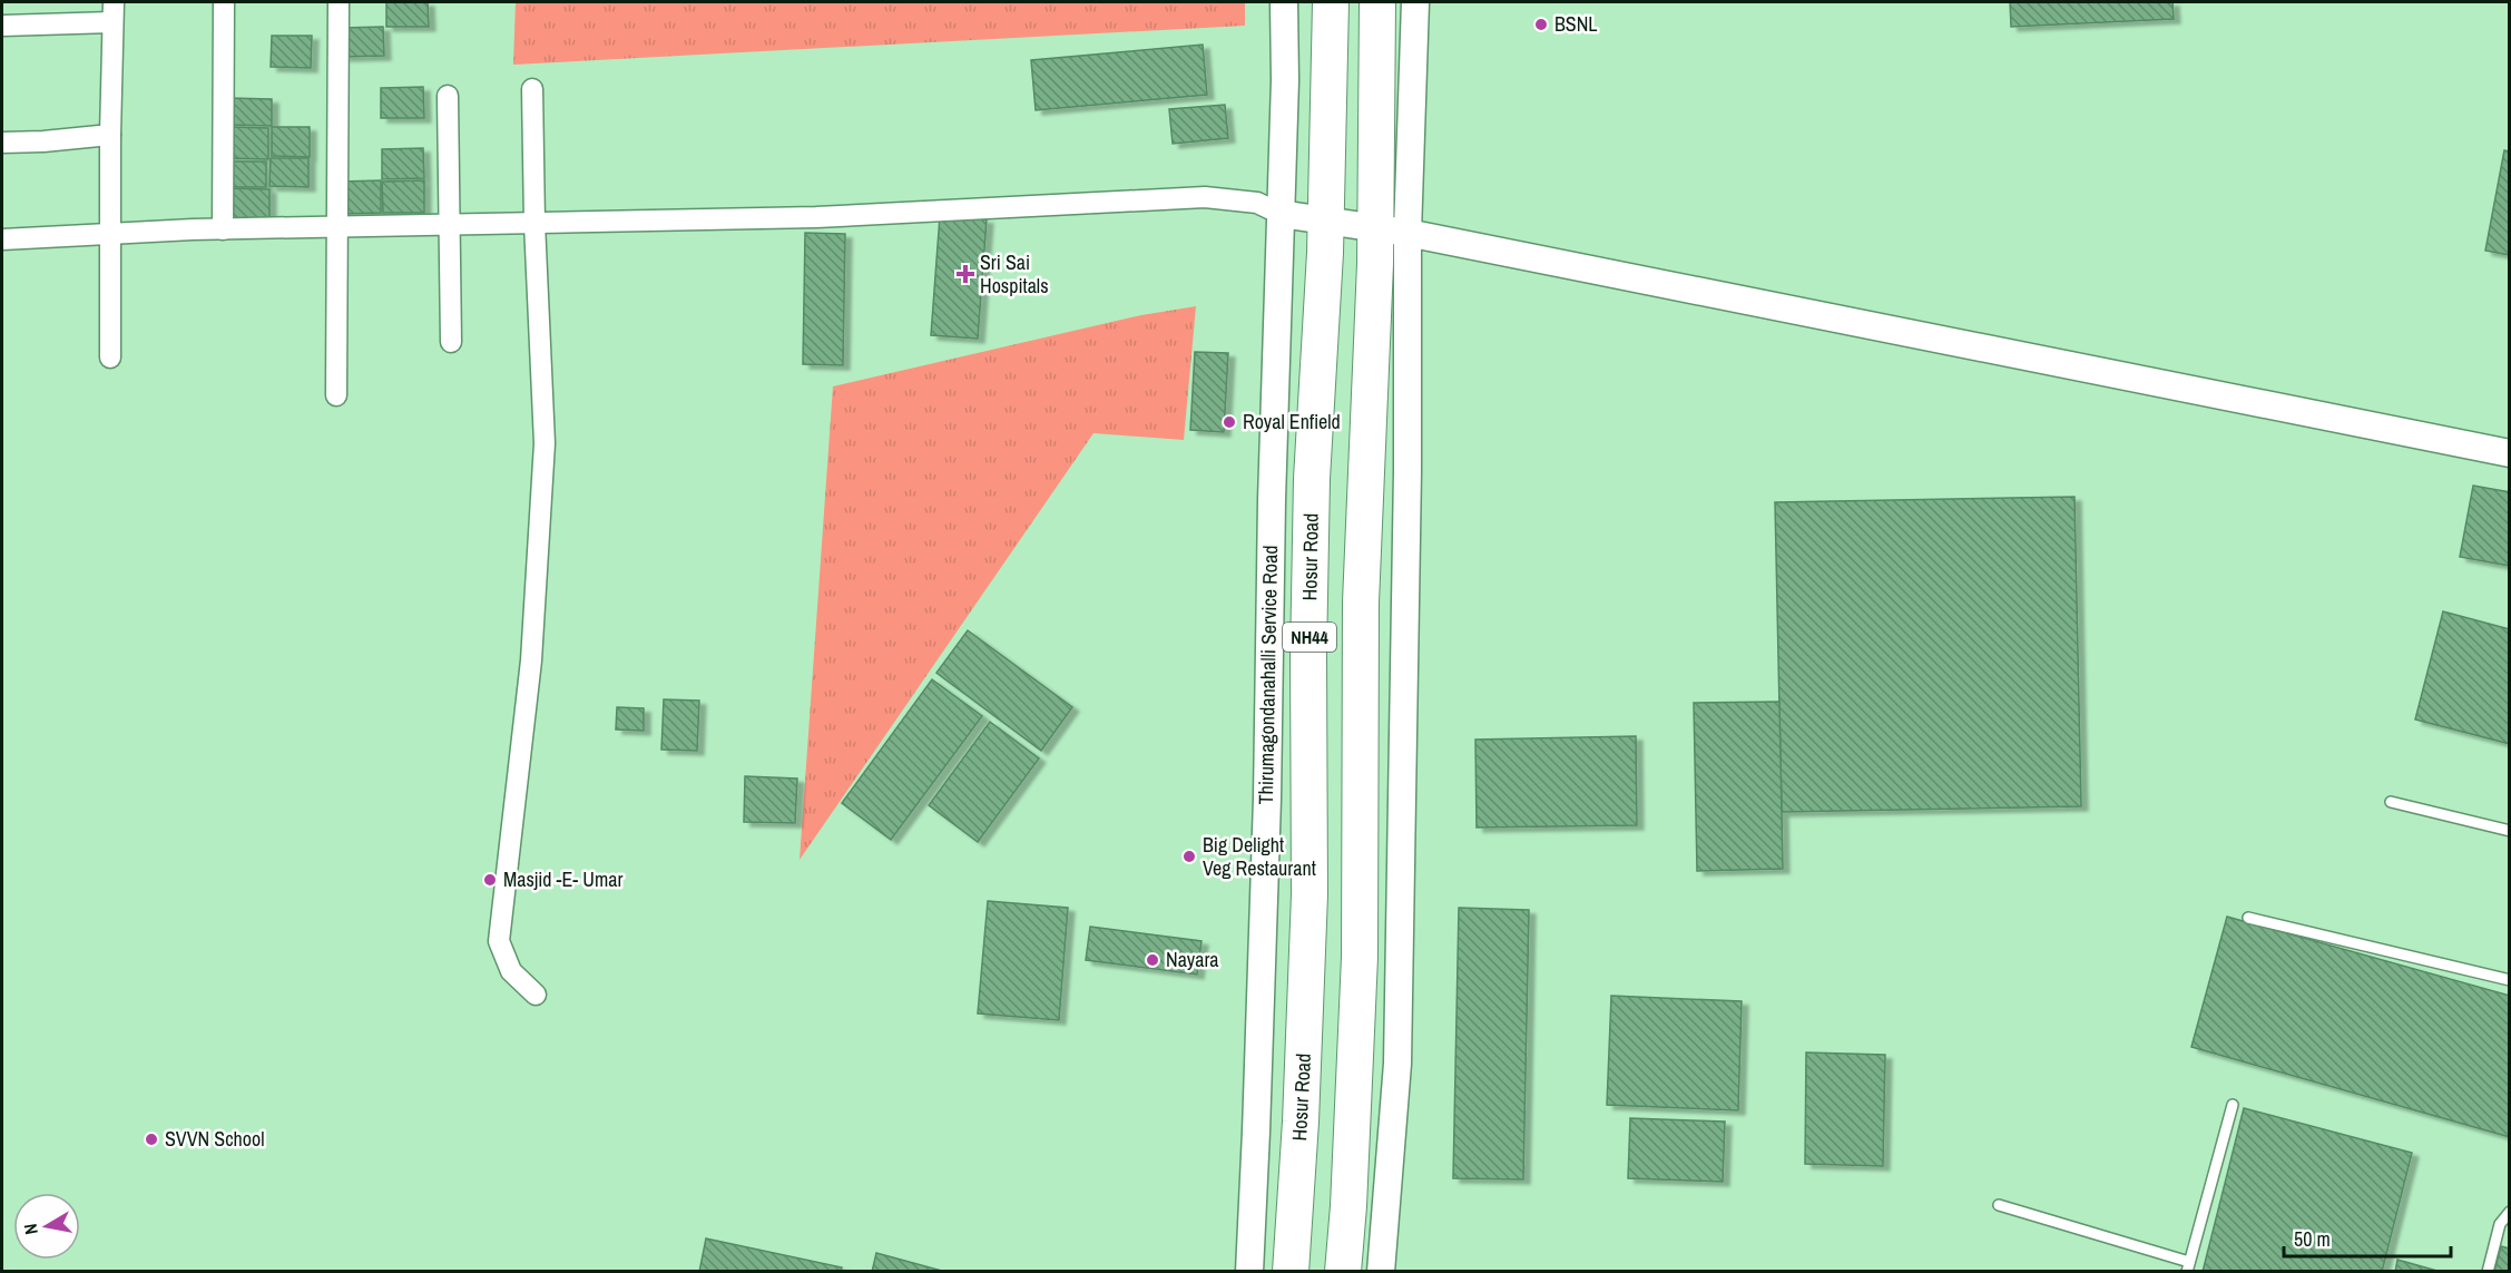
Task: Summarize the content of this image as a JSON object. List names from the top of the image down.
{
  "streets": {
    "highway": ["Hosur Road", "NH44"],
    "street": ["Thirumagondanahalli Service Road"]
  },
  "places": {
    "other": [
      "BSNL",
      "Royal Enfield",
      "Big Delight Veg Restaurant",
      "Masjid -E- Umar",
      "Nayara",
      "SVVN School"
    ],
    "health": ["Sri Sai Hospitals"]
  },
  "scale_bar": "50 m",
  "north": "left"
}
